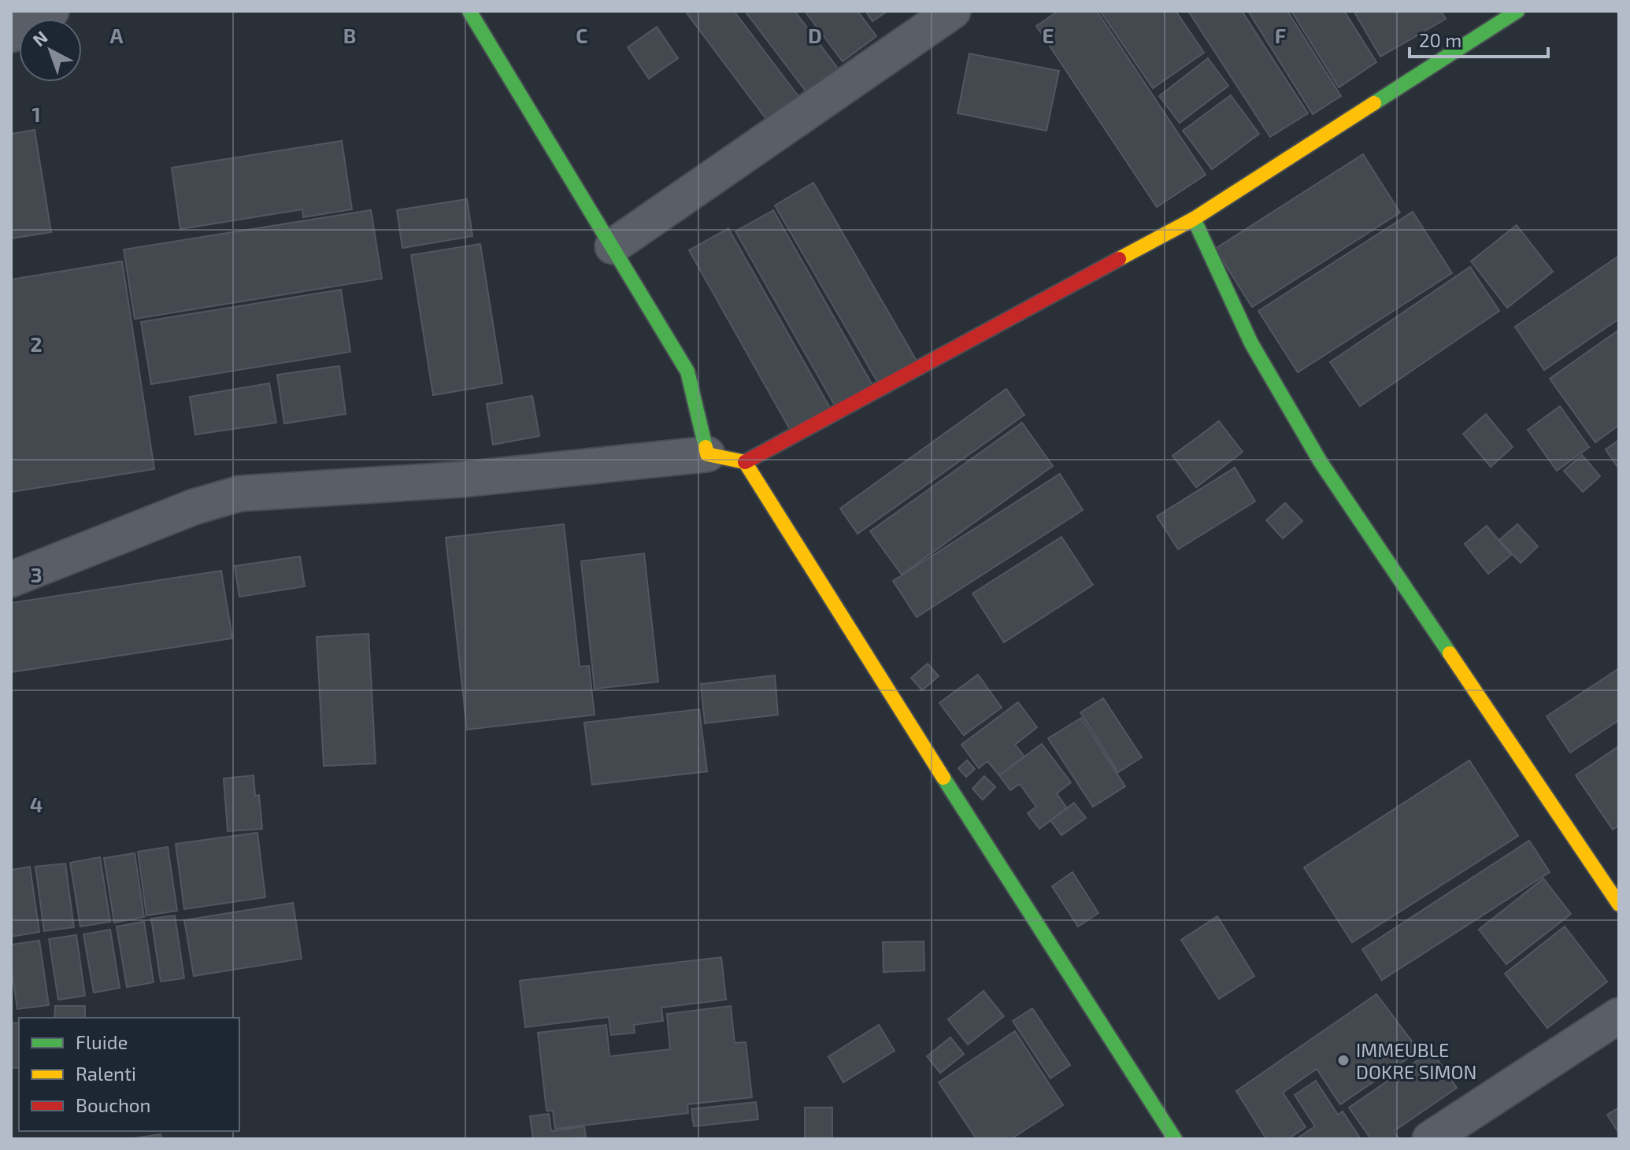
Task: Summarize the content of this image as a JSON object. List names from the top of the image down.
{
  "places": ["IMMEUBLE DOKRE SIMON"],
  "legend": ["Fluide", "Ralenti", "Bouchon"],
  "scale_bar": "20 m",
  "north": "top left",
  "grid": {
    "columns": [
      "A",
      "B",
      "C",
      "D",
      "E",
      "F"
    ],
    "rows": [
      "1",
      "2",
      "3",
      "4"
    ]
  }
}
